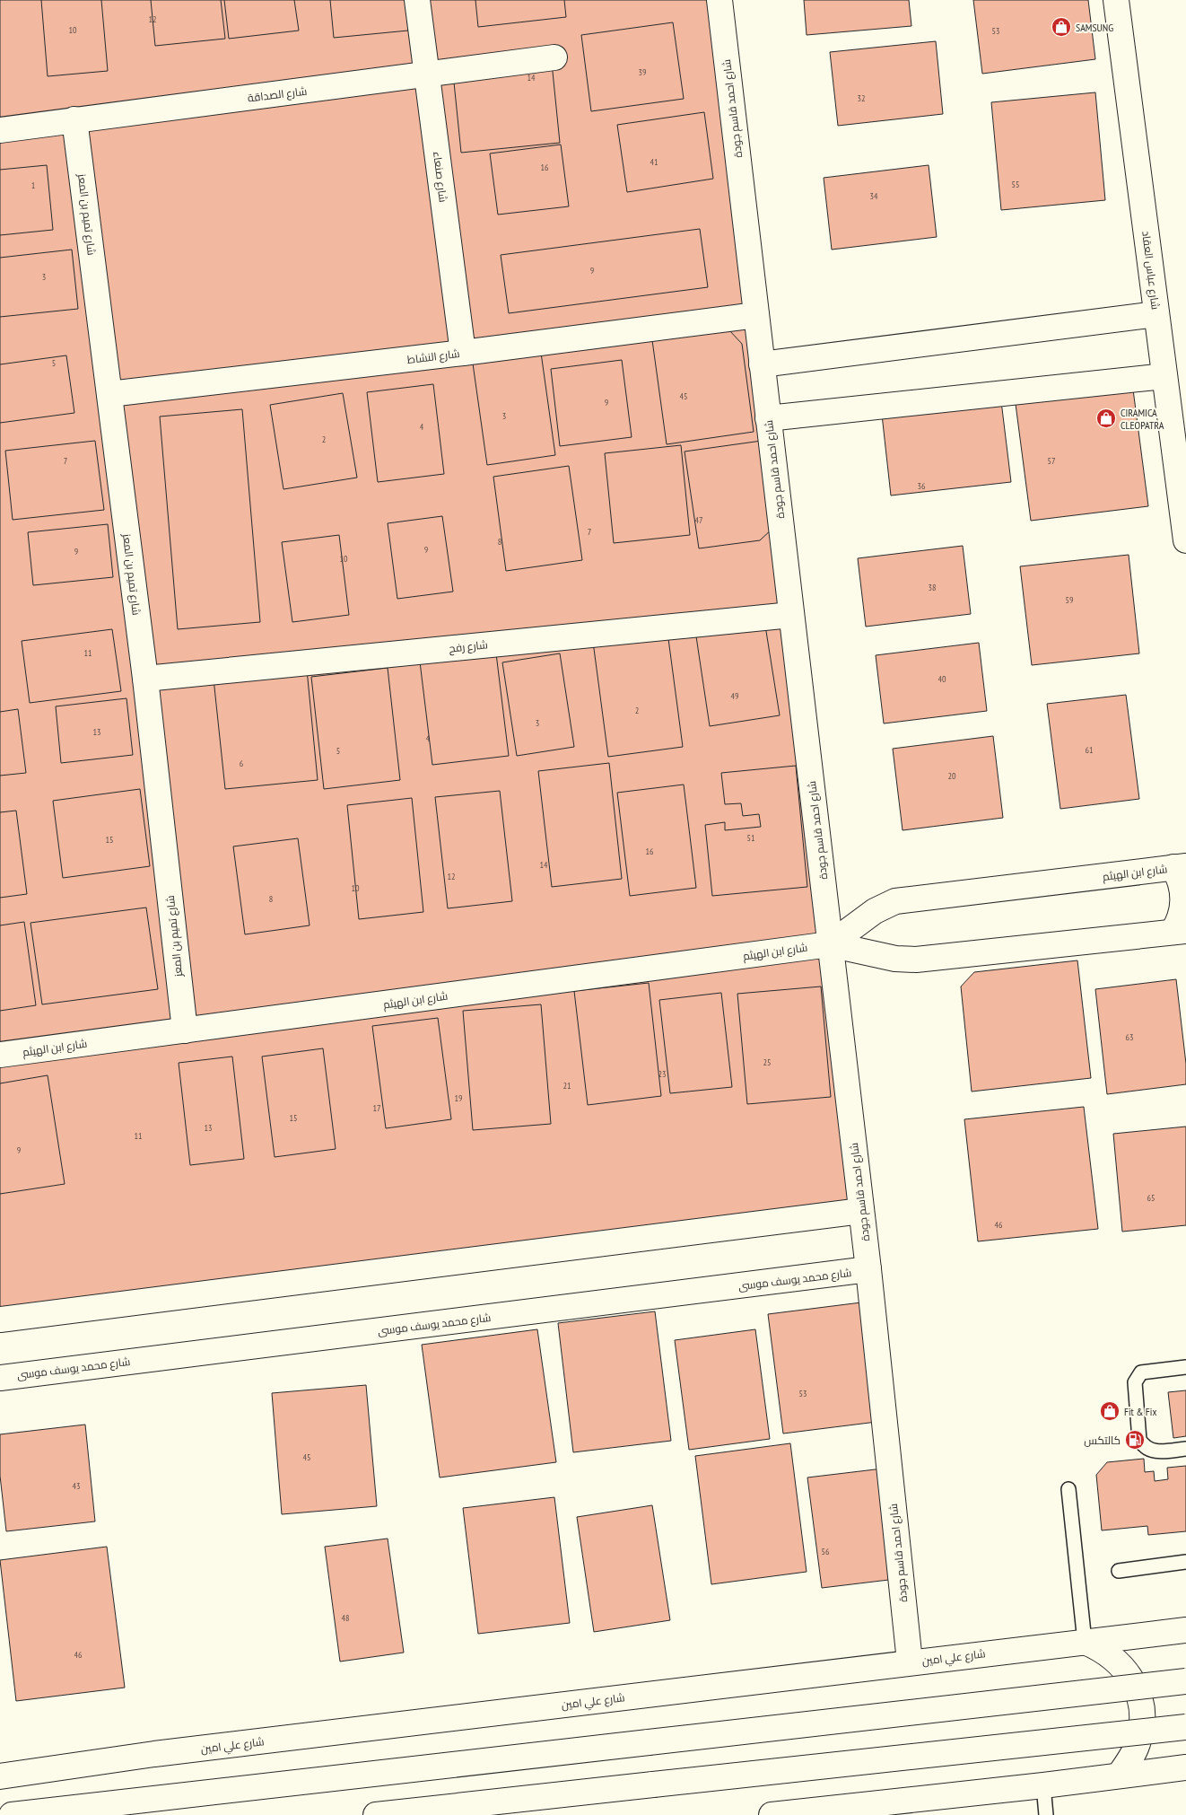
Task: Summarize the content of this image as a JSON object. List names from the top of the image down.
{
  "streets": {
    "street": [
      "شارع الصداقة",
      "شارع احمد قاسم جودة",
      "شارع صنعاء",
      "شارع تميم بن المعز",
      "شارع عباس العقاد",
      "شارع النشاط",
      "شارع رفح",
      "شارع ابن الهيثم",
      "شارع محمد يوسف موسى",
      "شارع علي امين"
    ]
  },
  "crossings": [
    ["شارع الصداقة", "شارع صنعاء"],
    ["شارع الصداقة", "شارع تميم بن المعز"],
    ["شارع احمد قاسم جودة", "شارع النشاط"],
    ["شارع احمد قاسم جودة", "شارع رفح"],
    ["شارع احمد قاسم جودة", "شارع ابن الهيثم"],
    ["شارع احمد قاسم جودة", "شارع محمد يوسف موسى"],
    ["شارع احمد قاسم جودة", "شارع علي امين"],
    ["شارع صنعاء", "شارع النشاط"],
    ["شارع تميم بن المعز", "شارع النشاط"],
    ["شارع تميم بن المعز", "شارع رفح"],
    ["شارع تميم بن المعز", "شارع ابن الهيثم"]
  ],
  "places": {
    "shop": ["SAMSUNG", "CIRAMICA CLEOPATRA", "Fit & Fix"],
    "fuel station": ["كالتكس"]
  },
  "house_numbers": [
    "12",
    "10",
    "53",
    "39",
    "14",
    "32",
    "41",
    "16",
    "55",
    "1",
    "34",
    "9",
    "3",
    "5",
    "45",
    "9",
    "3",
    "4",
    "2",
    "7",
    "57",
    "36",
    "47",
    "7",
    "8",
    "9",
    "9",
    "10",
    "38",
    "59",
    "11",
    "40",
    "49",
    "2",
    "3",
    "13",
    "4",
    "61",
    "5",
    "6",
    "20",
    "51",
    "15",
    "16",
    "14",
    "12",
    "10",
    "8",
    "63",
    "25",
    "23",
    "21",
    "19",
    "17",
    "15",
    "13",
    "11",
    "9",
    "65",
    "46",
    "53",
    "45",
    "43",
    "56",
    "48",
    "46"
  ]
}
